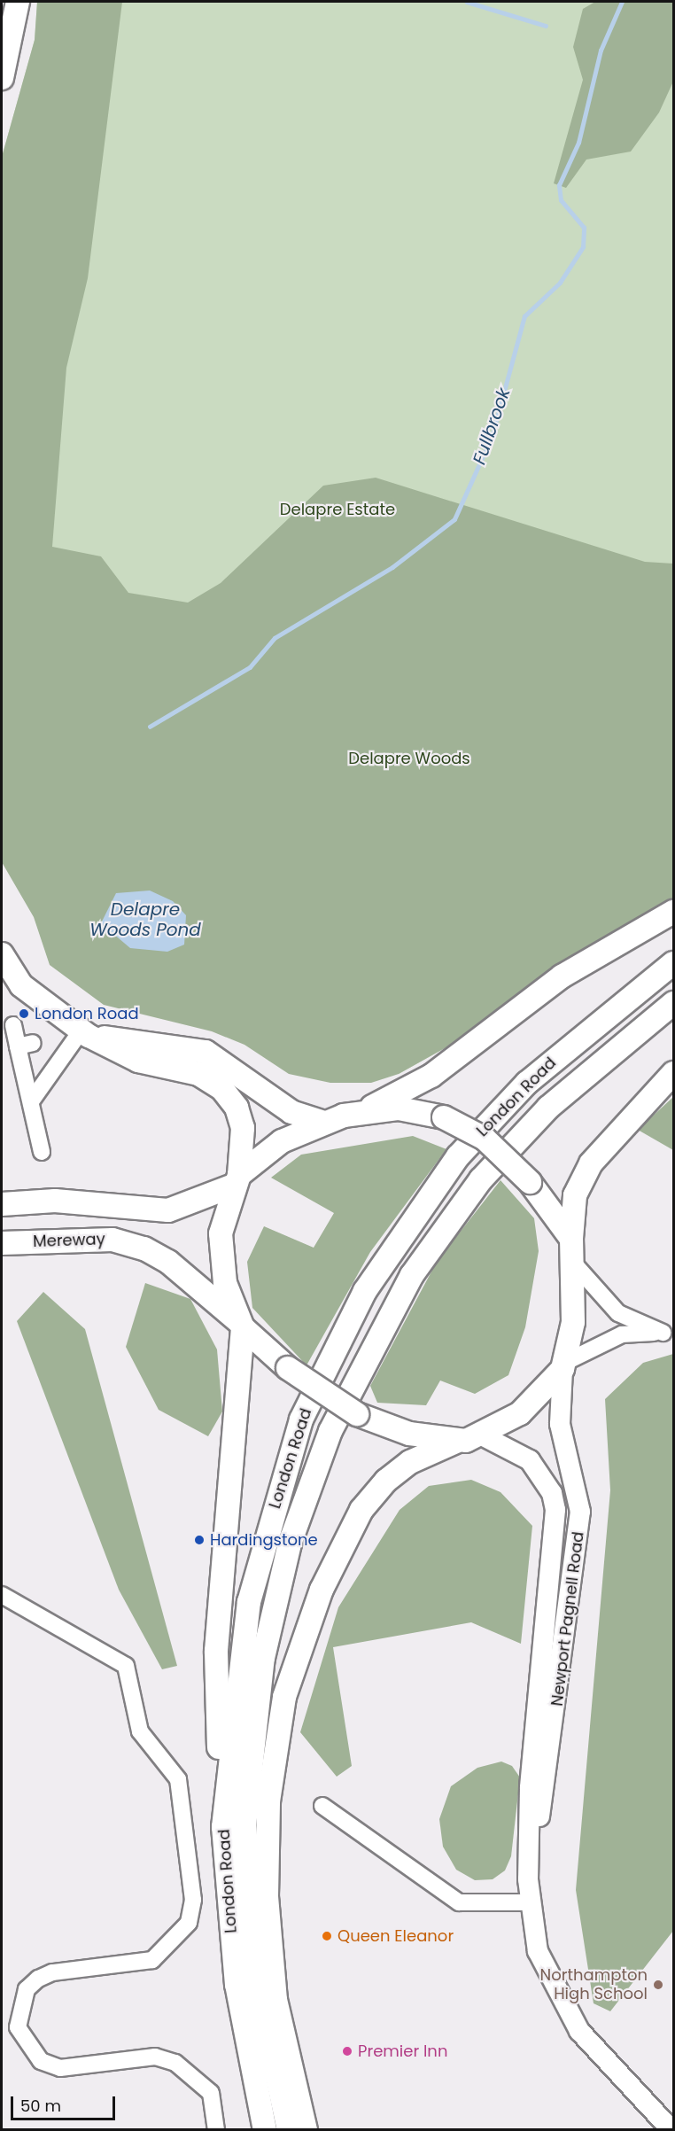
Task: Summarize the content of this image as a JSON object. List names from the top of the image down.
{
  "streets": {
    "highway": ["London Road", "Mereway"],
    "main road": ["Newport Pagnell Road"]
  },
  "water": ["Fullbrook", "Delapre Woods Pond"],
  "parks": ["Delapre Estate", "Delapre Woods"],
  "places": [
    "London Road",
    "Hardingstone",
    "Queen Eleanor",
    "Northampton High School",
    "Premier Inn"
  ],
  "scale_bar": "50 m"
}
